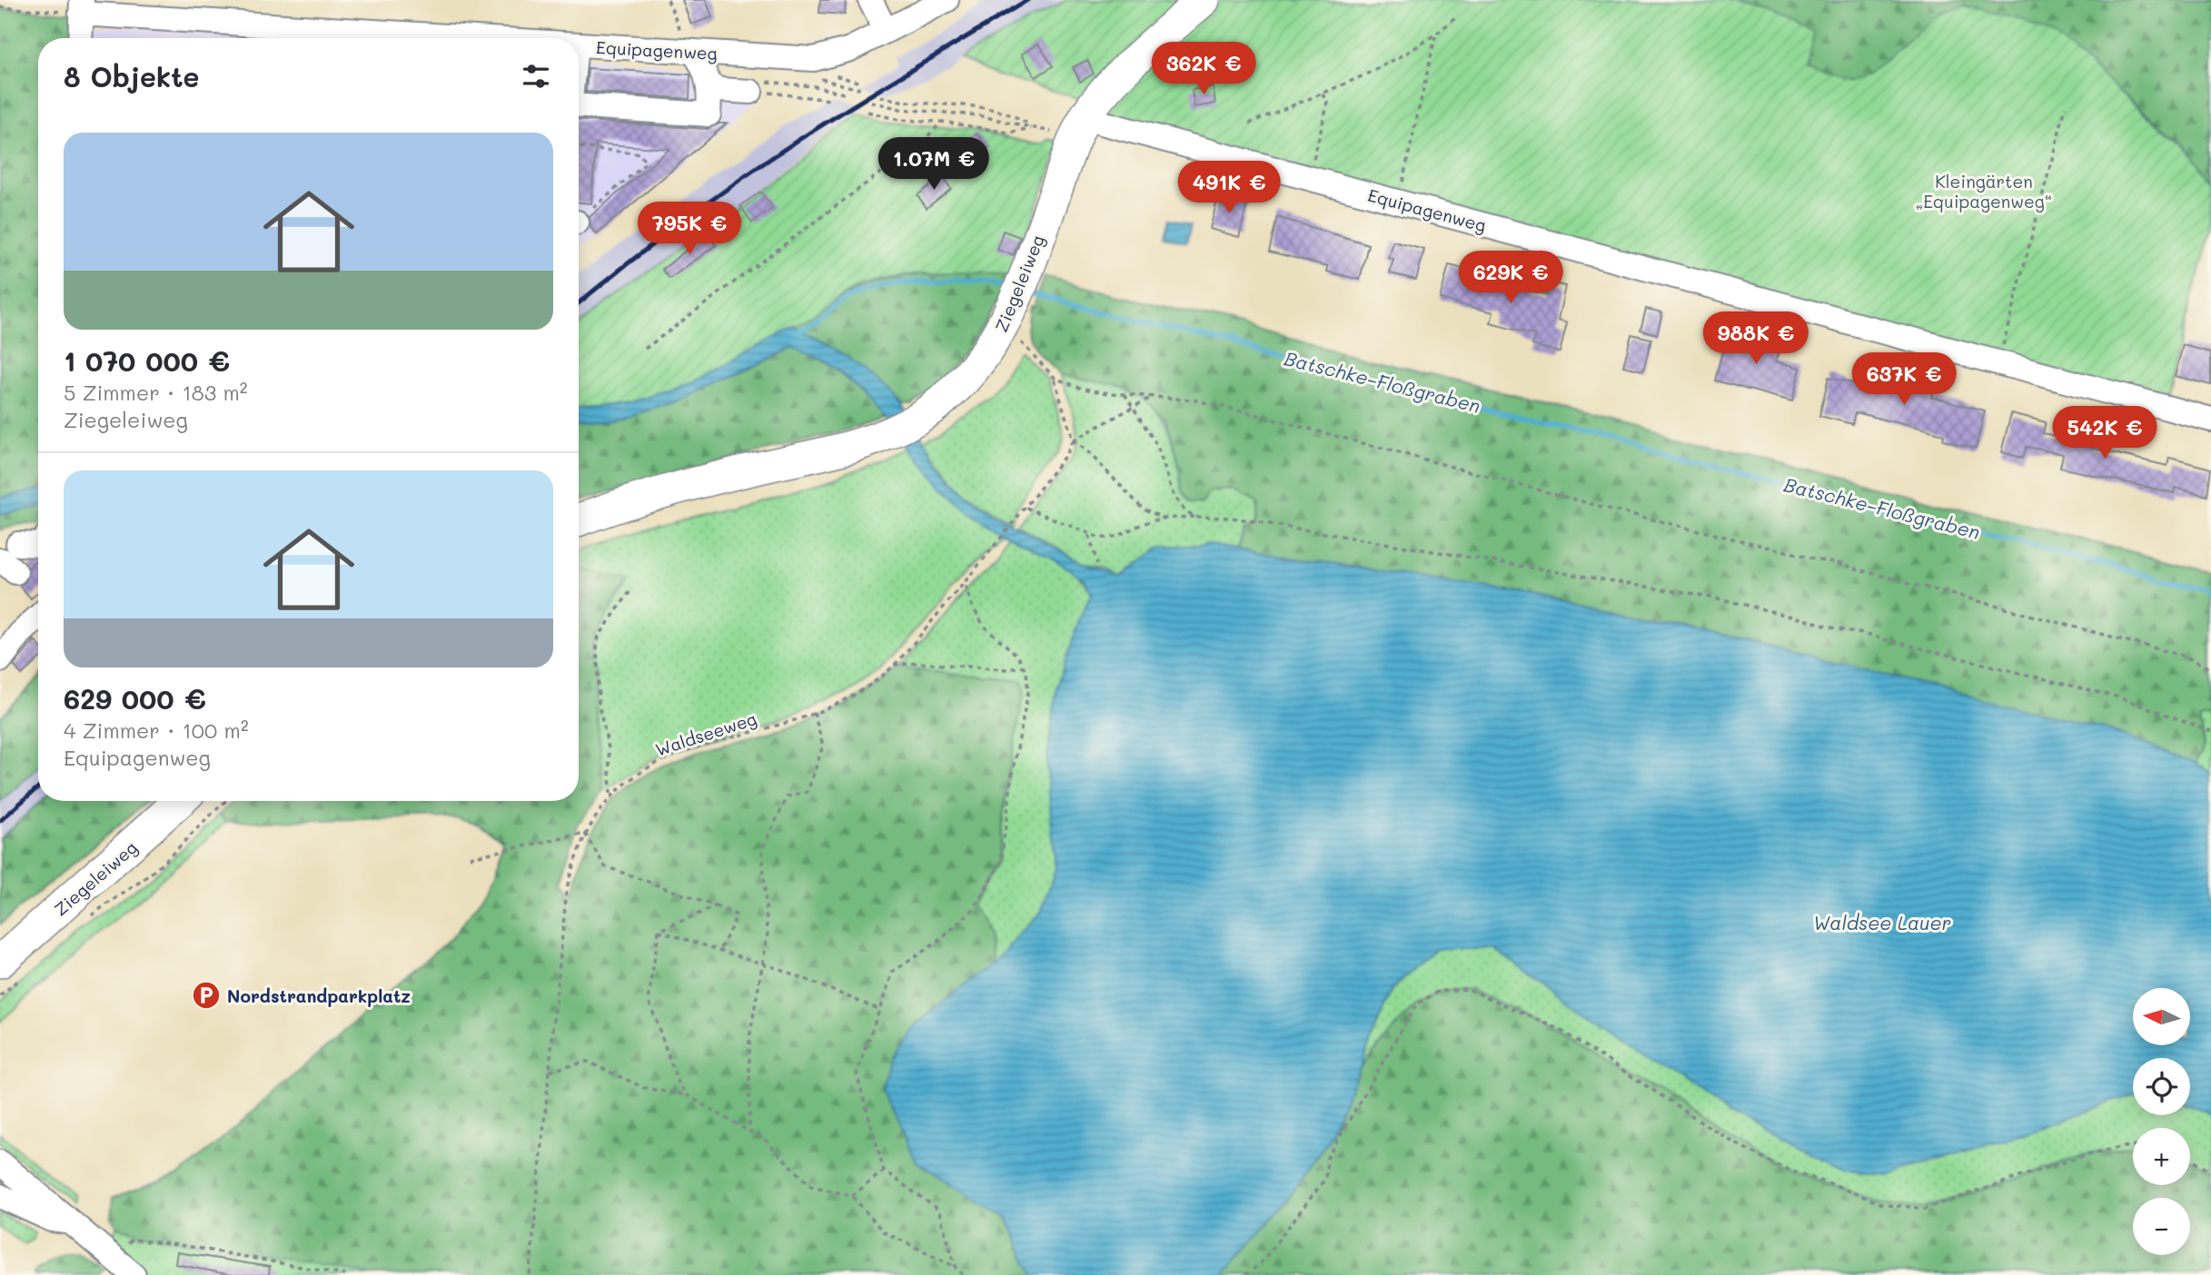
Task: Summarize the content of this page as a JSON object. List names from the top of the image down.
{
  "streets": {
    "main road": ["Ziegeleiweg"],
    "street": ["Equipagenweg"],
    "path": ["Waldseeweg"]
  },
  "crossings": [
    ["Equipagenweg", "Ziegeleiweg"]
  ],
  "water": ["Batschke‐Floßgraben", "Waldsee Lauer"],
  "parks": ["Kleingärten „Equipagenweg“"],
  "places": {
    "parking": ["Nordstrandparkplatz"]
  },
  "north": "left",
  "page": {
    "heading": "8 Objekte",
    "price": [
      "362K €",
      "1.07M €",
      "491K €",
      "795K €",
      "629K €",
      "988K €",
      "637K €",
      "542K €"
    ],
    "list": [
      {
        "name": "1 070 000 €",
        "note": "5 Zimmer · 183 m² · Ziegeleiweg"
      },
      {
        "name": "629 000 €",
        "note": "4 Zimmer · 100 m² · Equipagenweg"
      }
    ],
    "map_buttons": ["+", "−"]
  }
}
